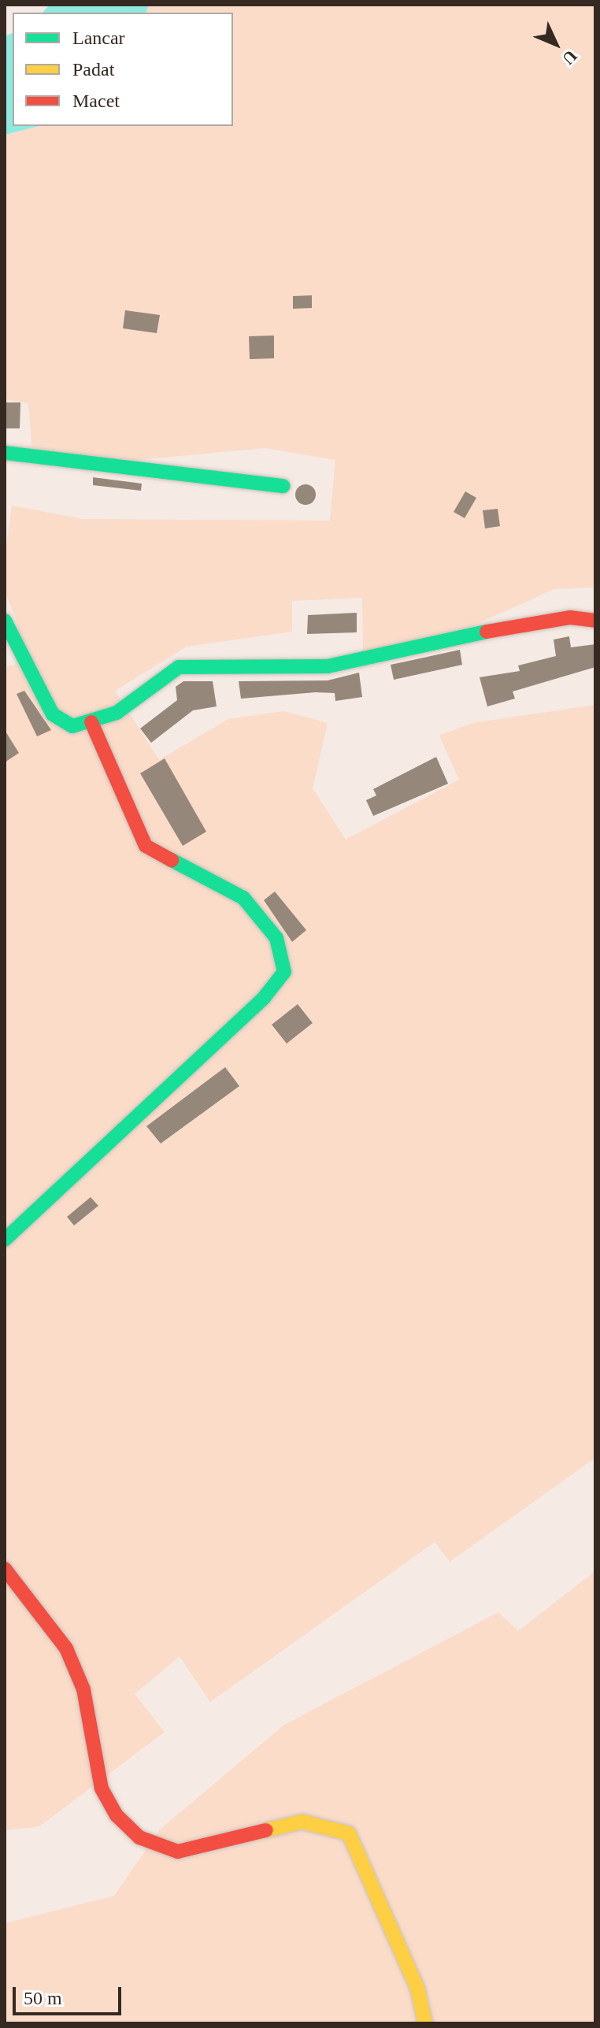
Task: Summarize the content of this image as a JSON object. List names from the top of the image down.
{
  "legend": ["Lancar", "Padat", "Macet"],
  "scale_bar": "50 m",
  "north": "bottom right"
}
